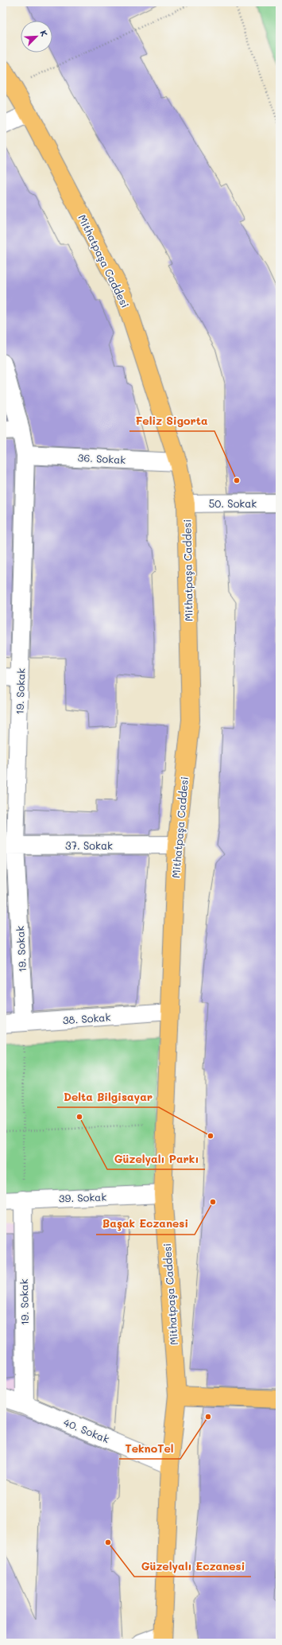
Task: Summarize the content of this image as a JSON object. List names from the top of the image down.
{
  "streets": {
    "main road": ["Mithatpaşa Caddesi"],
    "street": [
      "36. Sokak",
      "50. Sokak",
      "19. Sokak",
      "37. Sokak",
      "38. Sokak",
      "39. Sokak",
      "40. Sokak"
    ]
  },
  "crossings": [
    ["Mithatpaşa Caddesi", "36. Sokak"],
    ["Mithatpaşa Caddesi", "50. Sokak"],
    ["Mithatpaşa Caddesi", "37. Sokak"],
    ["Mithatpaşa Caddesi", "38. Sokak"],
    ["Mithatpaşa Caddesi", "39. Sokak"],
    ["Mithatpaşa Caddesi", "40. Sokak"],
    ["36. Sokak", "19. Sokak"],
    ["19. Sokak", "37. Sokak"],
    ["19. Sokak", "38. Sokak"],
    ["19. Sokak", "39. Sokak"],
    ["19. Sokak", "40. Sokak"]
  ],
  "places": [
    "Feliz Sigorta",
    "Güzelyalı Parkı",
    "Delta Bilgisayar",
    "Başak Eczanesi",
    "TeknoTel",
    "Güzelyalı Eczanesi"
  ],
  "north": "top right"
}
